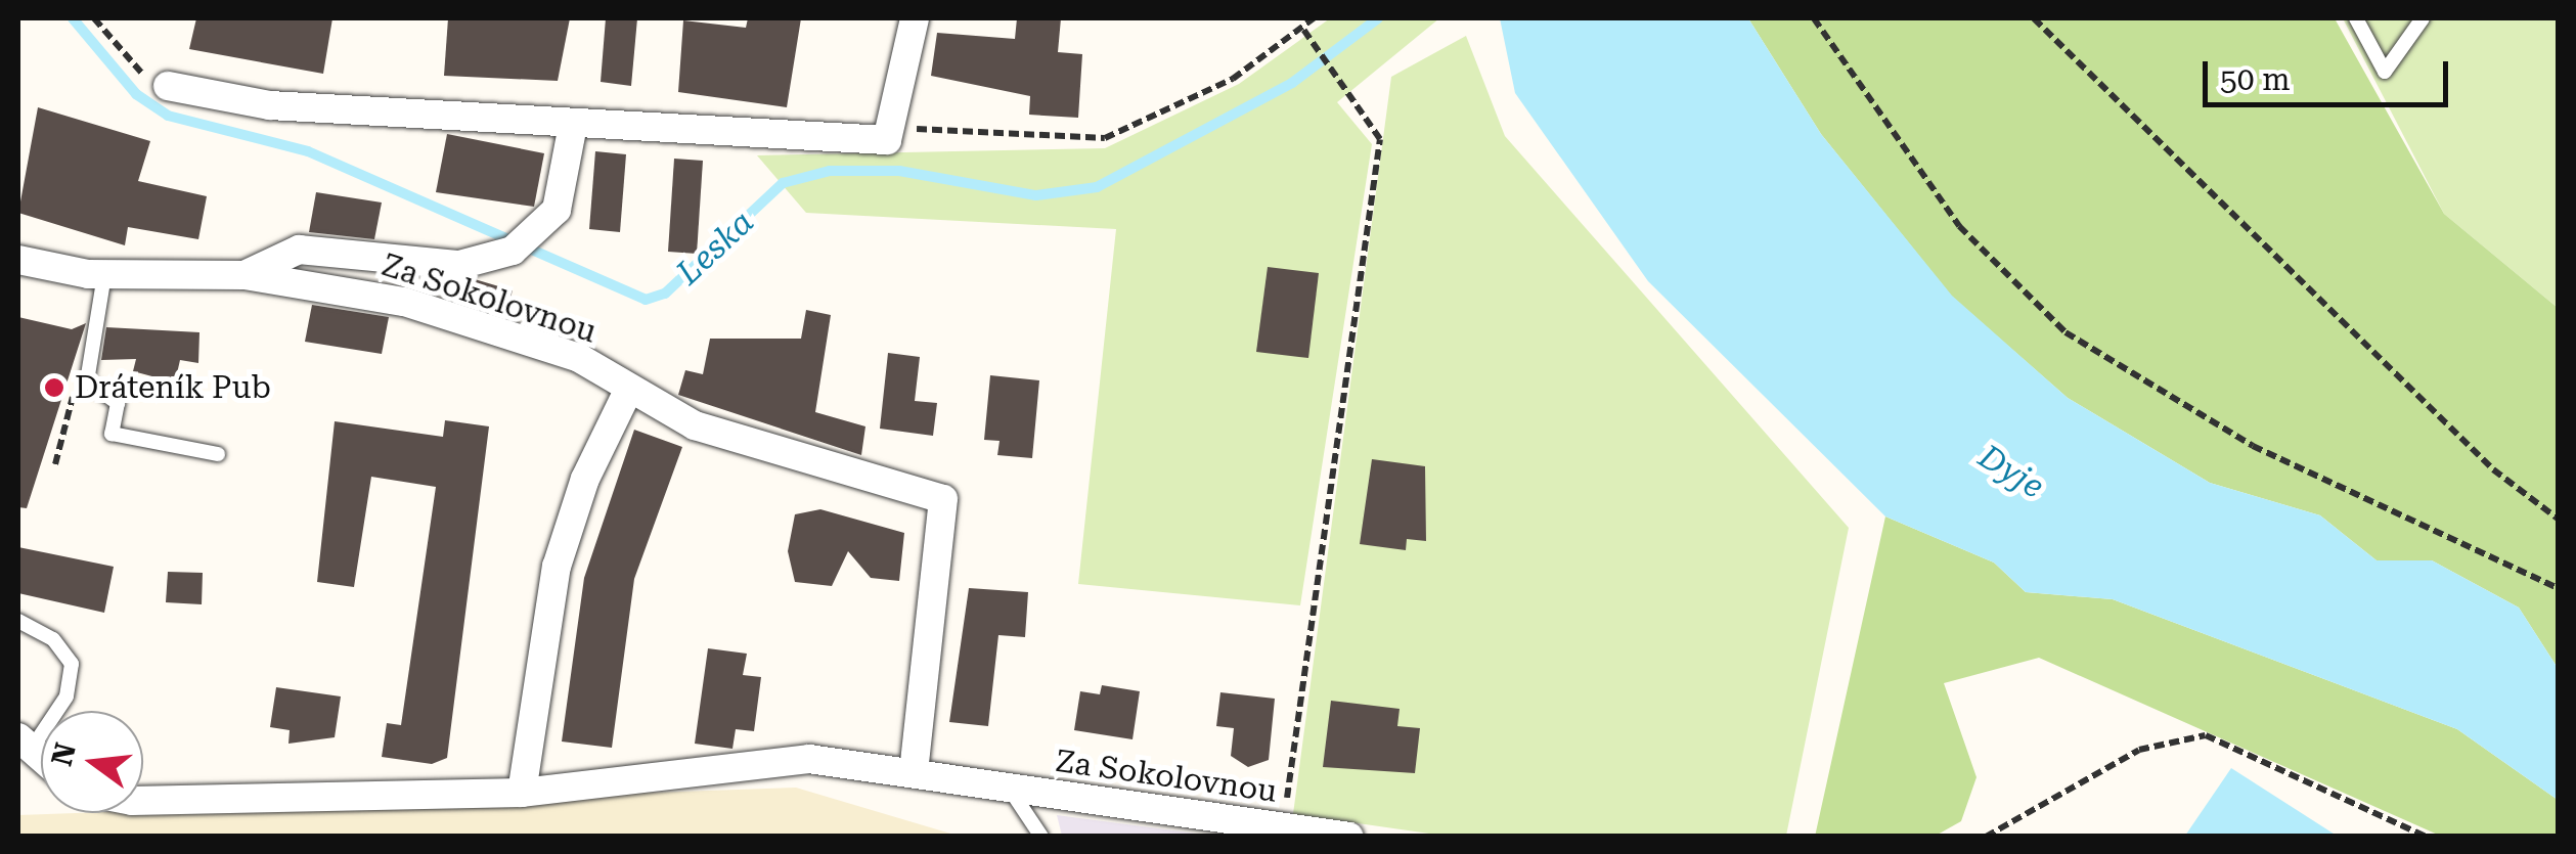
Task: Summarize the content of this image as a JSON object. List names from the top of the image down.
{
  "streets": {
    "street": ["Za Sokolovnou"]
  },
  "water": ["Leska", "Dyje"],
  "places": ["Dráteník Pub"],
  "scale_bar": "50 m",
  "north": "left"
}
